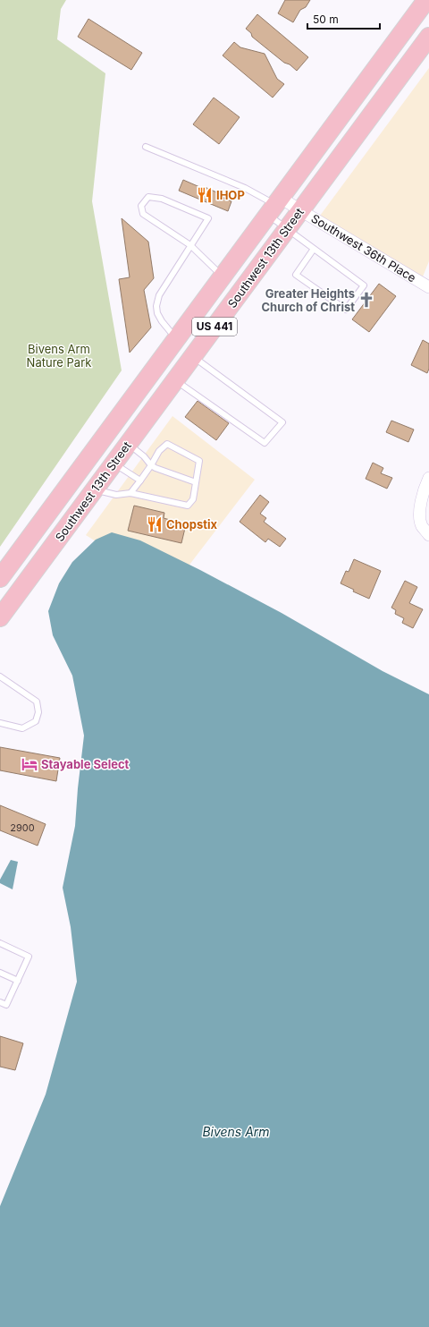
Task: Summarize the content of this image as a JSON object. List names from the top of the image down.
{
  "streets": {
    "main road": ["Southwest 13th Street", "US 441"],
    "street": ["Southwest 36th Place"]
  },
  "crossings": [
    ["Southwest 36th Place", "Southwest 13th Street"]
  ],
  "water": ["Bivens Arm"],
  "parks": ["Bivens Arm Nature Park"],
  "places": {
    "restaurant": ["IHOP", "Chopstix"],
    "church": ["Greater Heights Church of Christ"],
    "hotel": ["Stayable Select"]
  },
  "house_numbers": ["2900"],
  "scale_bar": "50 m"
}
